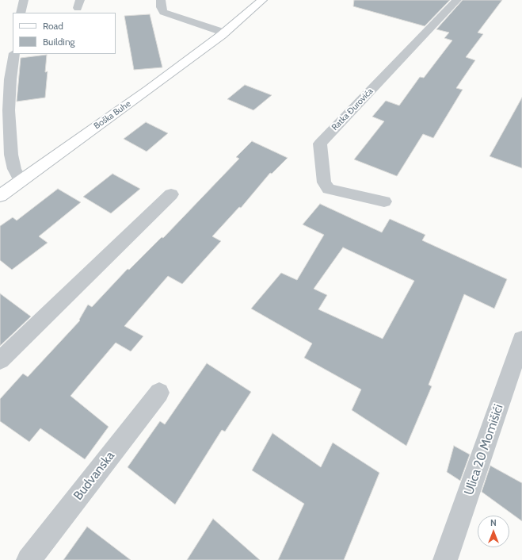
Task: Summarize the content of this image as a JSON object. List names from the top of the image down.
{
  "streets": {
    "street": [
      "Ratka Đurovića",
      "Boška Buhe",
      "Ulica 20 Momišići",
      "Budvanska"
    ]
  },
  "legend": ["Road", "Building"],
  "north": "top"
}
